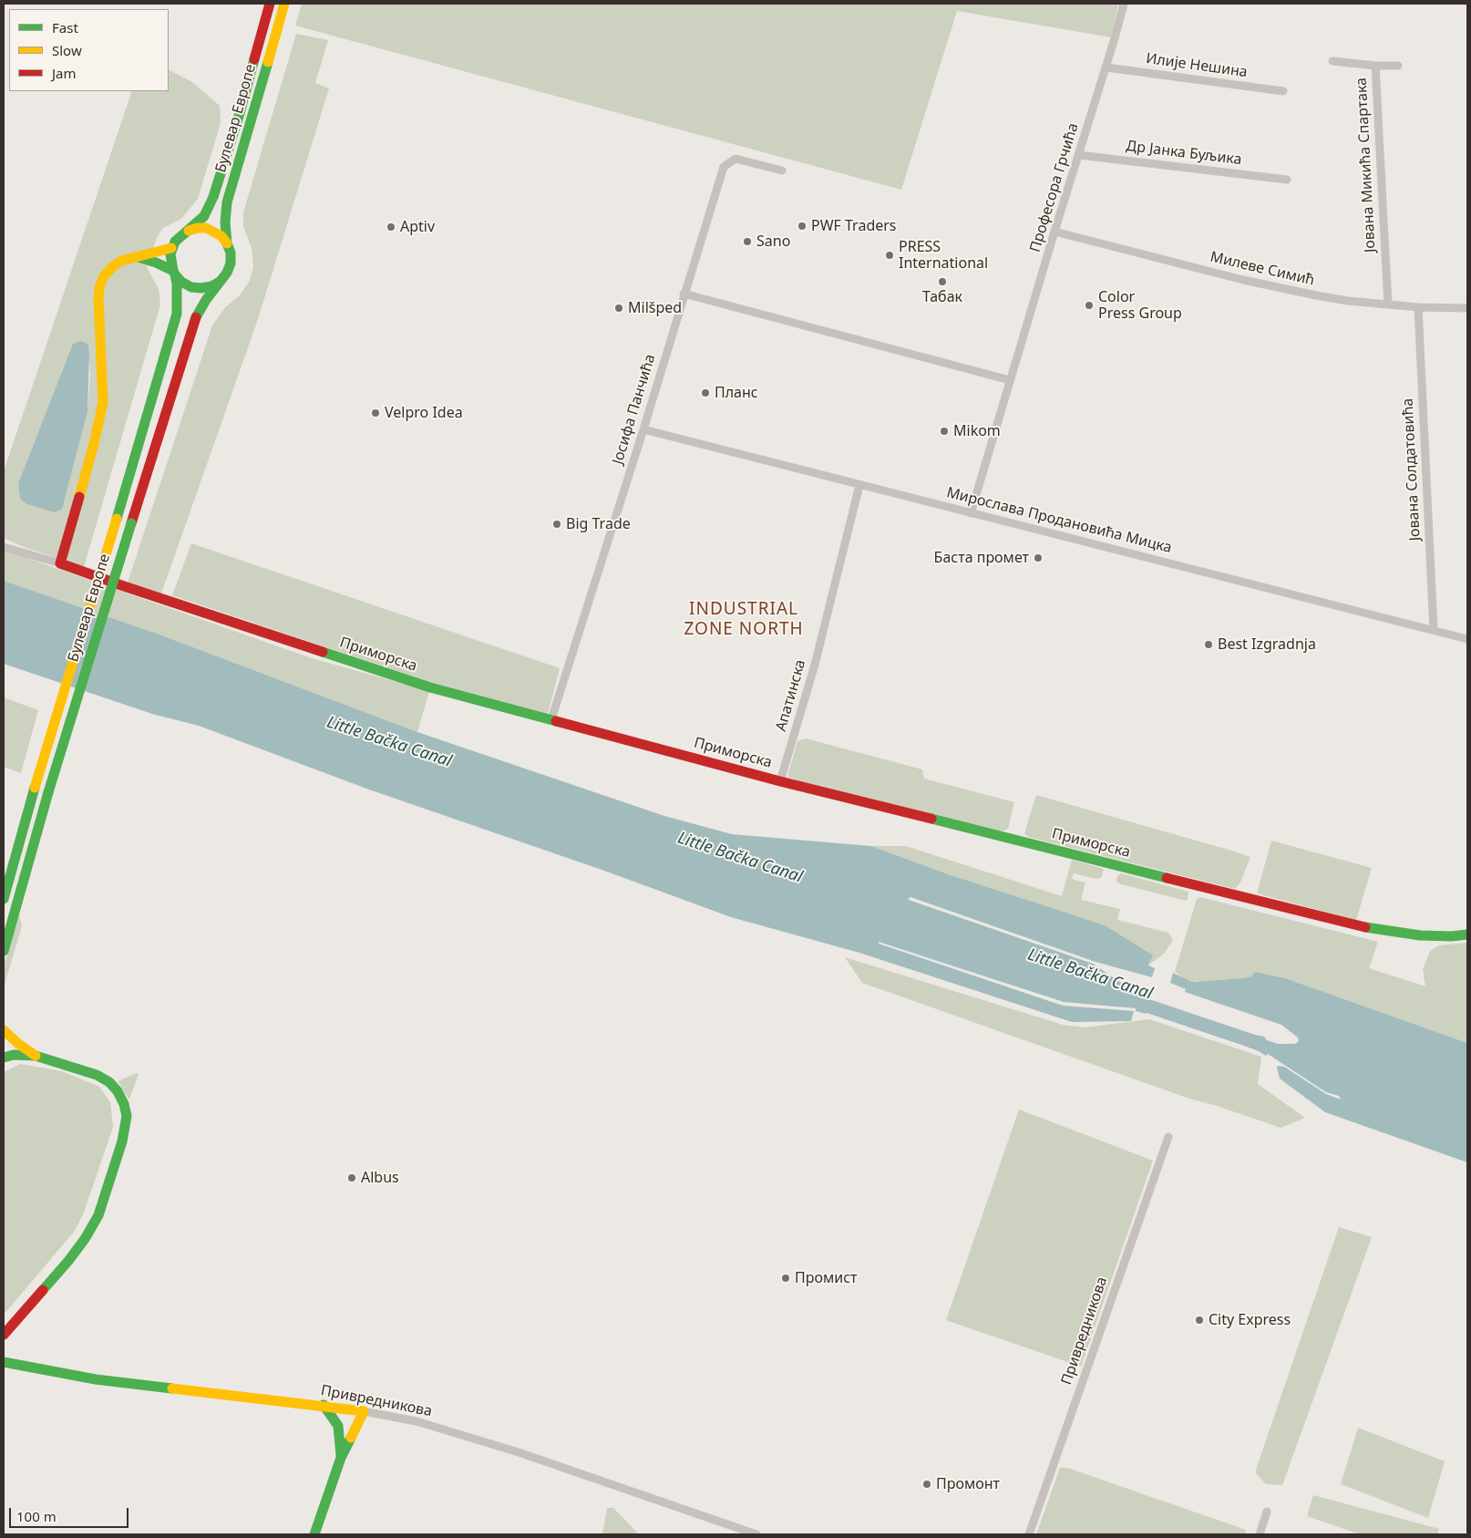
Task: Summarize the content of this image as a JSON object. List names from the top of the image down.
{
  "streets": {
    "street": [
      "Илије Нешина",
      "Булевар Европе",
      "Др Јанка Буљика",
      "Јована Микића Спартака",
      "Професора Грчића",
      "Милеве Симић",
      "Јосифа Панчића",
      "Јована Солдатовића",
      "Мирослава Продановића Мицка",
      "Приморска",
      "Апатинска",
      "Привредникова"
    ]
  },
  "crossings": [
    ["Илије Нешина", "Професора Грчића"],
    ["Др Јанка Буљика", "Професора Грчића"],
    ["Јована Микића Спартака", "Милеве Симић"],
    ["Професора Грчића", "Милеве Симић"],
    ["Професора Грчића", "Мирослава Продановића Мицка"],
    ["Милеве Симић", "Јована Солдатовића"],
    ["Јосифа Панчића", "Мирослава Продановића Мицка"],
    ["Јосифа Панчића", "Приморска"],
    ["Јована Солдатовића", "Мирослава Продановића Мицка"],
    ["Мирослава Продановића Мицка", "Апатинска"],
    ["Приморска", "Апатинска"]
  ],
  "districts": ["INDUSTRIAL ZONE NORTH"],
  "water": ["Little Bačka Canal"],
  "places": [
    "PWF Traders",
    "Aptiv",
    "Sano",
    "PRESS International",
    "Табак",
    "Color Press Group",
    "Milšped",
    "Планс",
    "Velpro Idea",
    "Mikom",
    "Big Trade",
    "Баста промет",
    "Best Izgradnja",
    "Albus",
    "Промист",
    "City Express",
    "Промонт"
  ],
  "legend": ["Fast", "Slow", "Jam"],
  "scale_bar": "100 m"
}
